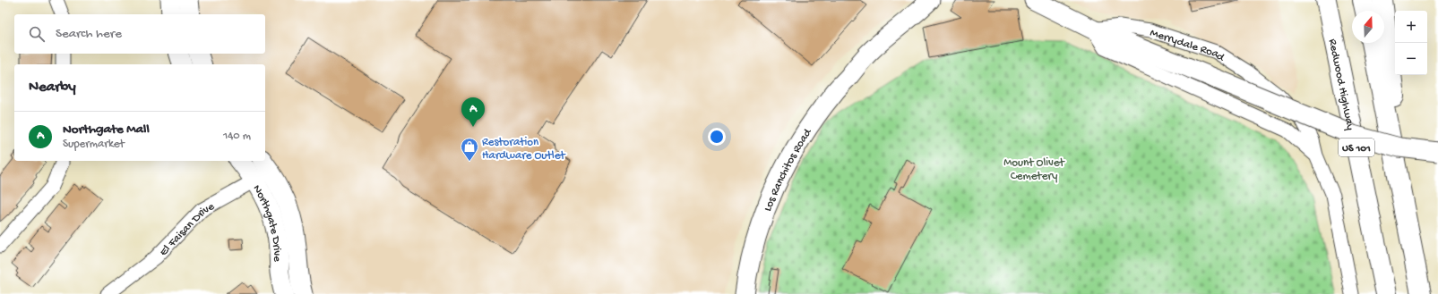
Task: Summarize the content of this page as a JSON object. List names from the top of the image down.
{
  "streets": {
    "highway": ["Redwood Highway", "US 101"],
    "street": [
      "Merrydale Road",
      "Los Ranchitos Road",
      "Northgate Drive",
      "El Faisan Drive"
    ]
  },
  "crossings": [
    ["Northgate Drive", "El Faisan Drive"]
  ],
  "parks": ["Mount Olivet Cemetery"],
  "places": {
    "shop": ["Restoration Hardware Outlet"]
  },
  "north": "top",
  "page": {
    "map_buttons": ["+", "−"],
    "search": "Search here",
    "heading": "Nearby",
    "pins": "A",
    "list": [
      {
        "mark": "A",
        "name": "Northgate Mall",
        "note": "Supermarket",
        "value": "140 m"
      }
    ]
  }
}
